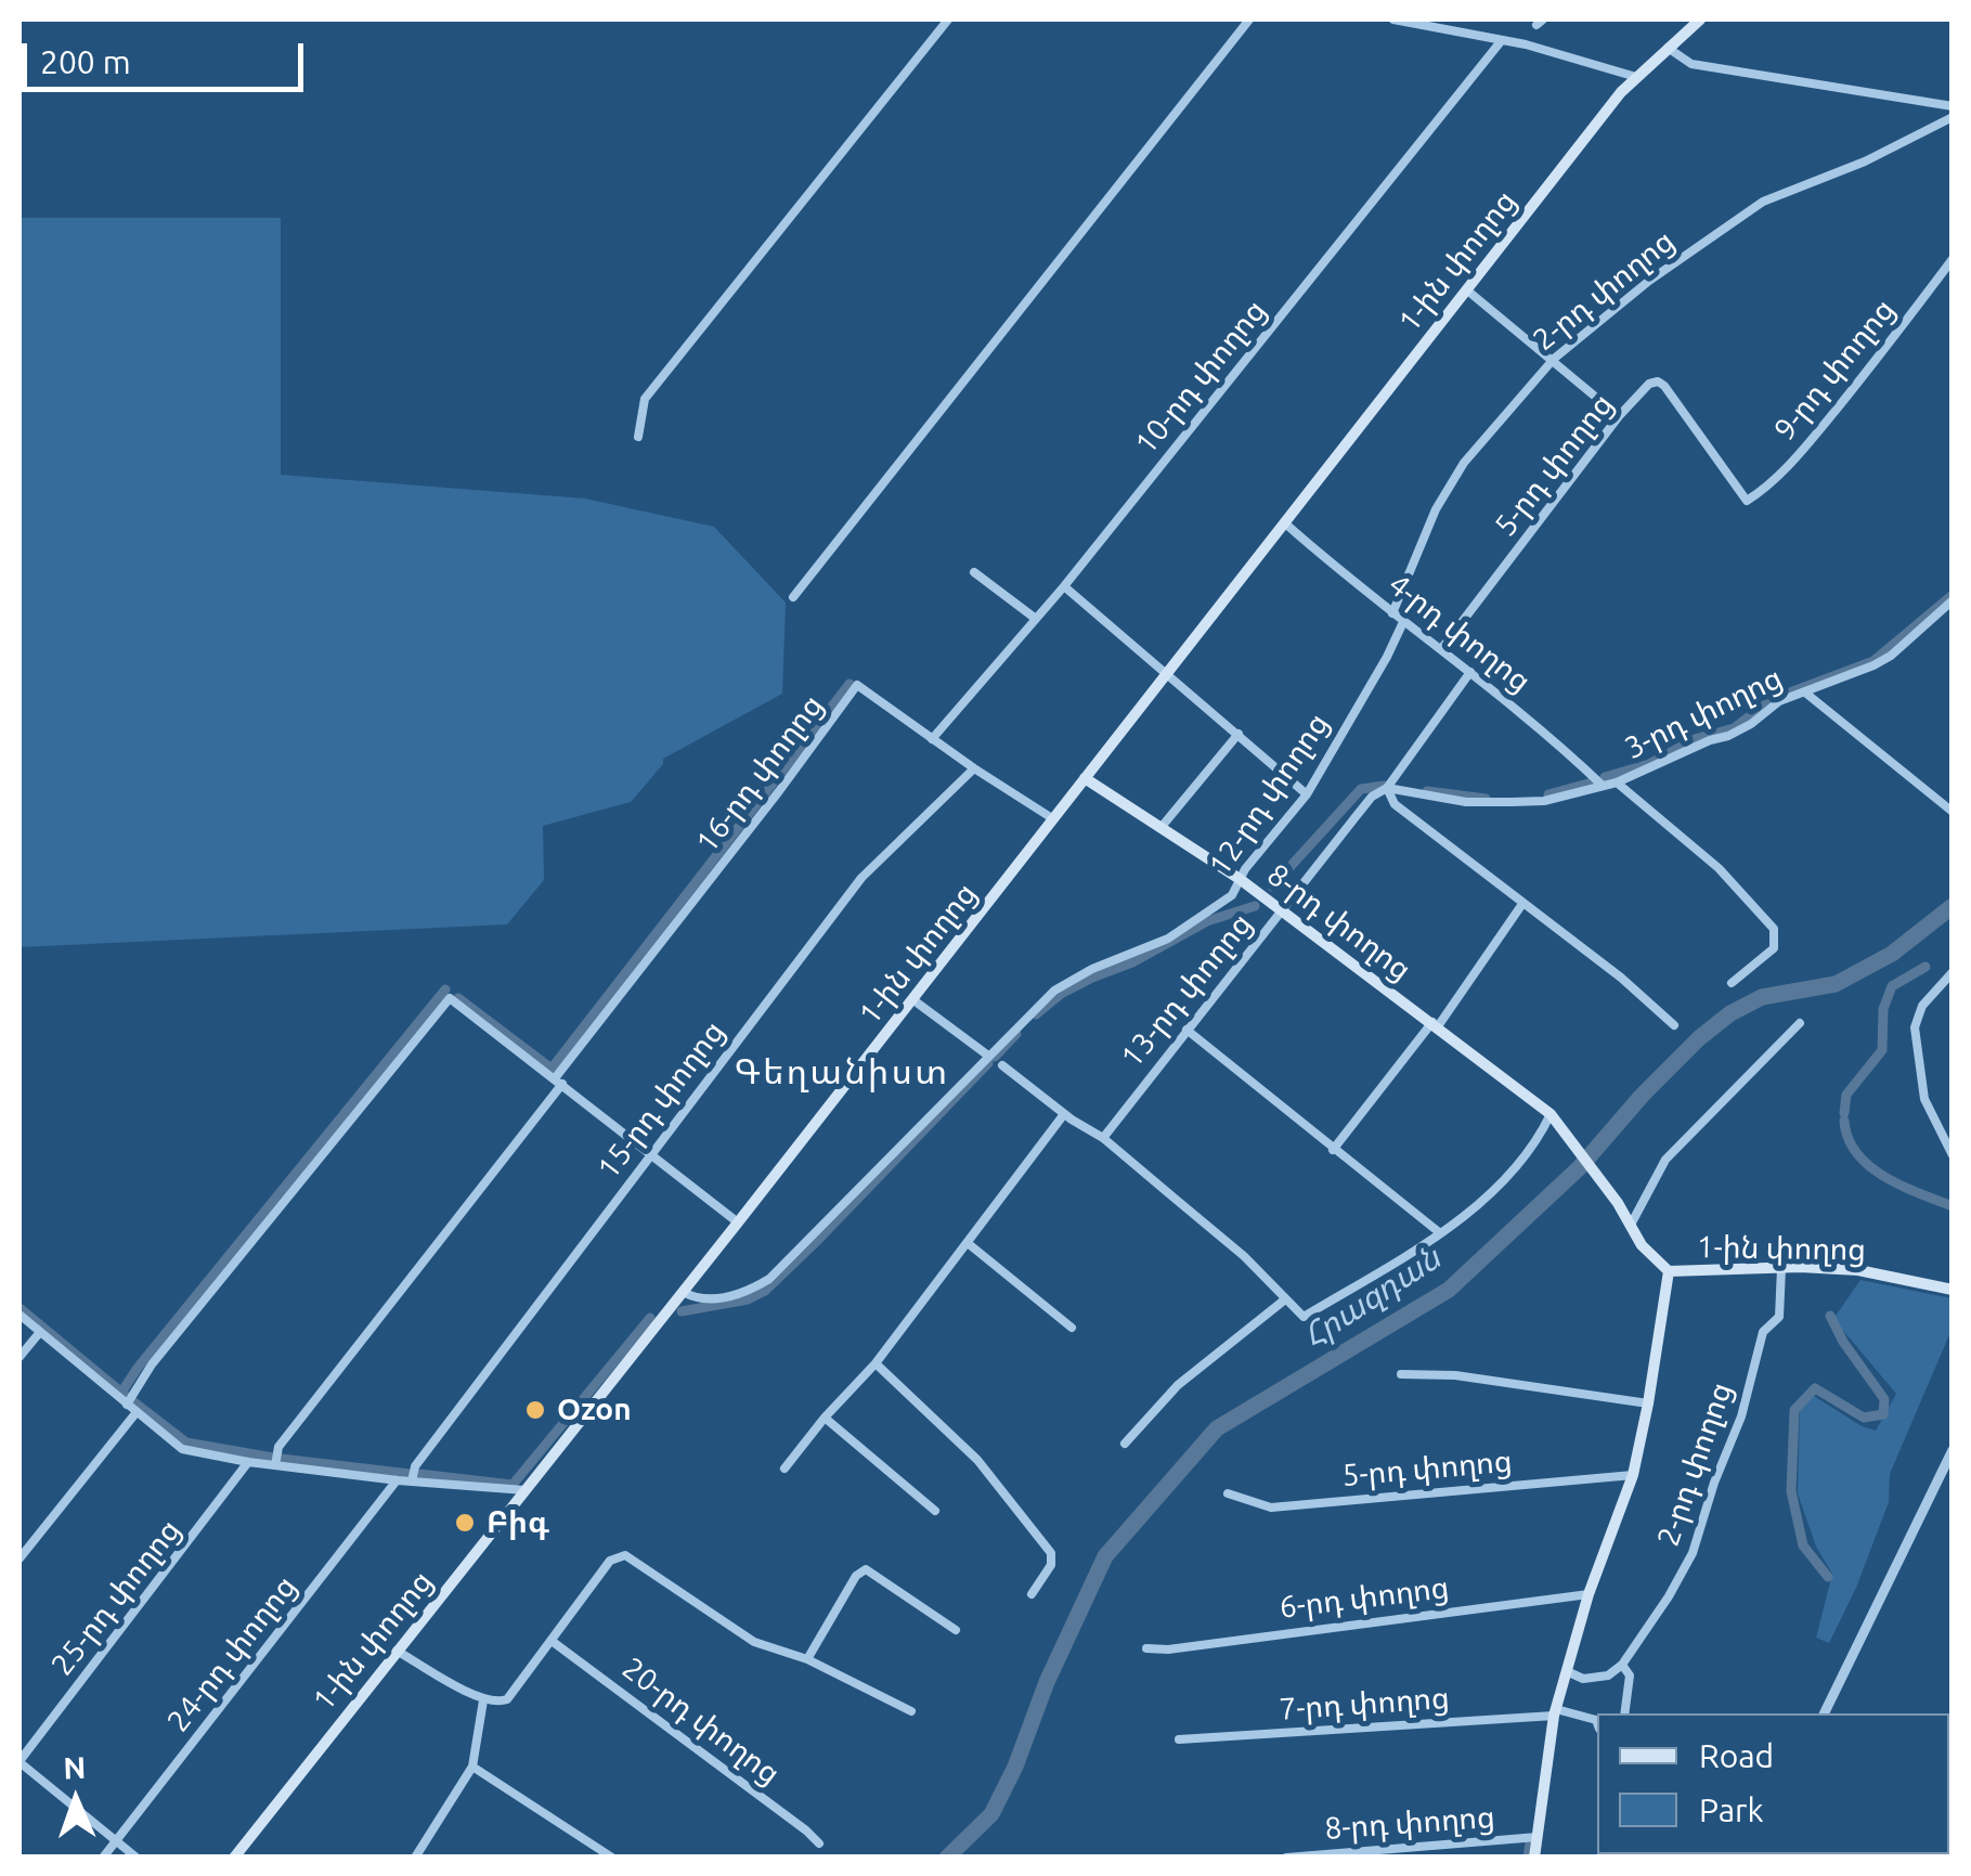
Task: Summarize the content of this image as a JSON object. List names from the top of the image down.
{
  "streets": {
    "main road": ["1-ին փողոց", "8-րդ փողոց"],
    "street": [
      "2-րդ փողոց",
      "9-րդ փողոց",
      "10-րդ փողոց",
      "5-րդ փողոց",
      "4-րդ փողոց",
      "3-րդ փողոց",
      "16-րդ փողոց",
      "12-րդ փողոց",
      "13-րդ փողոց",
      "15-րդ փողոց",
      "25-րդ փողոց",
      "6-րդ փողոց",
      "24-րդ փողոց",
      "7-րդ փողոց",
      "20-րդ փողոց"
    ]
  },
  "crossings": [
    ["1-ին փողոց", "2-րդ փողոց"],
    ["1-ին փողոց", "4-րդ փողոց"],
    ["1-ին փողոց", "16-րդ փողոց"],
    ["1-ին փողոց", "12-րդ փողոց"],
    ["1-ին փողոց", "8-րդ փողոց"],
    ["2-րդ փողոց", "4-րդ փողոց"],
    ["9-րդ փողոց", "5-րդ փողոց"],
    ["10-րդ փողոց", "16-րդ փողոց"],
    ["5-րդ փողոց", "4-րդ փողոց"],
    ["4-րդ փողոց", "3-րդ փողոց"],
    ["4-րդ փողոց", "12-րդ փողոց"],
    ["4-րդ փողոց", "13-րդ փողոց"],
    ["3-րդ փողոց", "13-րդ փողոց"],
    ["16-րդ փողոց", "15-րդ փողոց"],
    ["12-րդ փողոց", "8-րդ փողոց"],
    ["8-րդ փողոց", "13-րդ փողոց"]
  ],
  "districts": ["Գեղանիստ"],
  "water": ["Հրազդան"],
  "places": ["Ozon", "Բիգ"],
  "legend": ["Road", "Park"],
  "scale_bar": "200 m",
  "north": "top"
}
